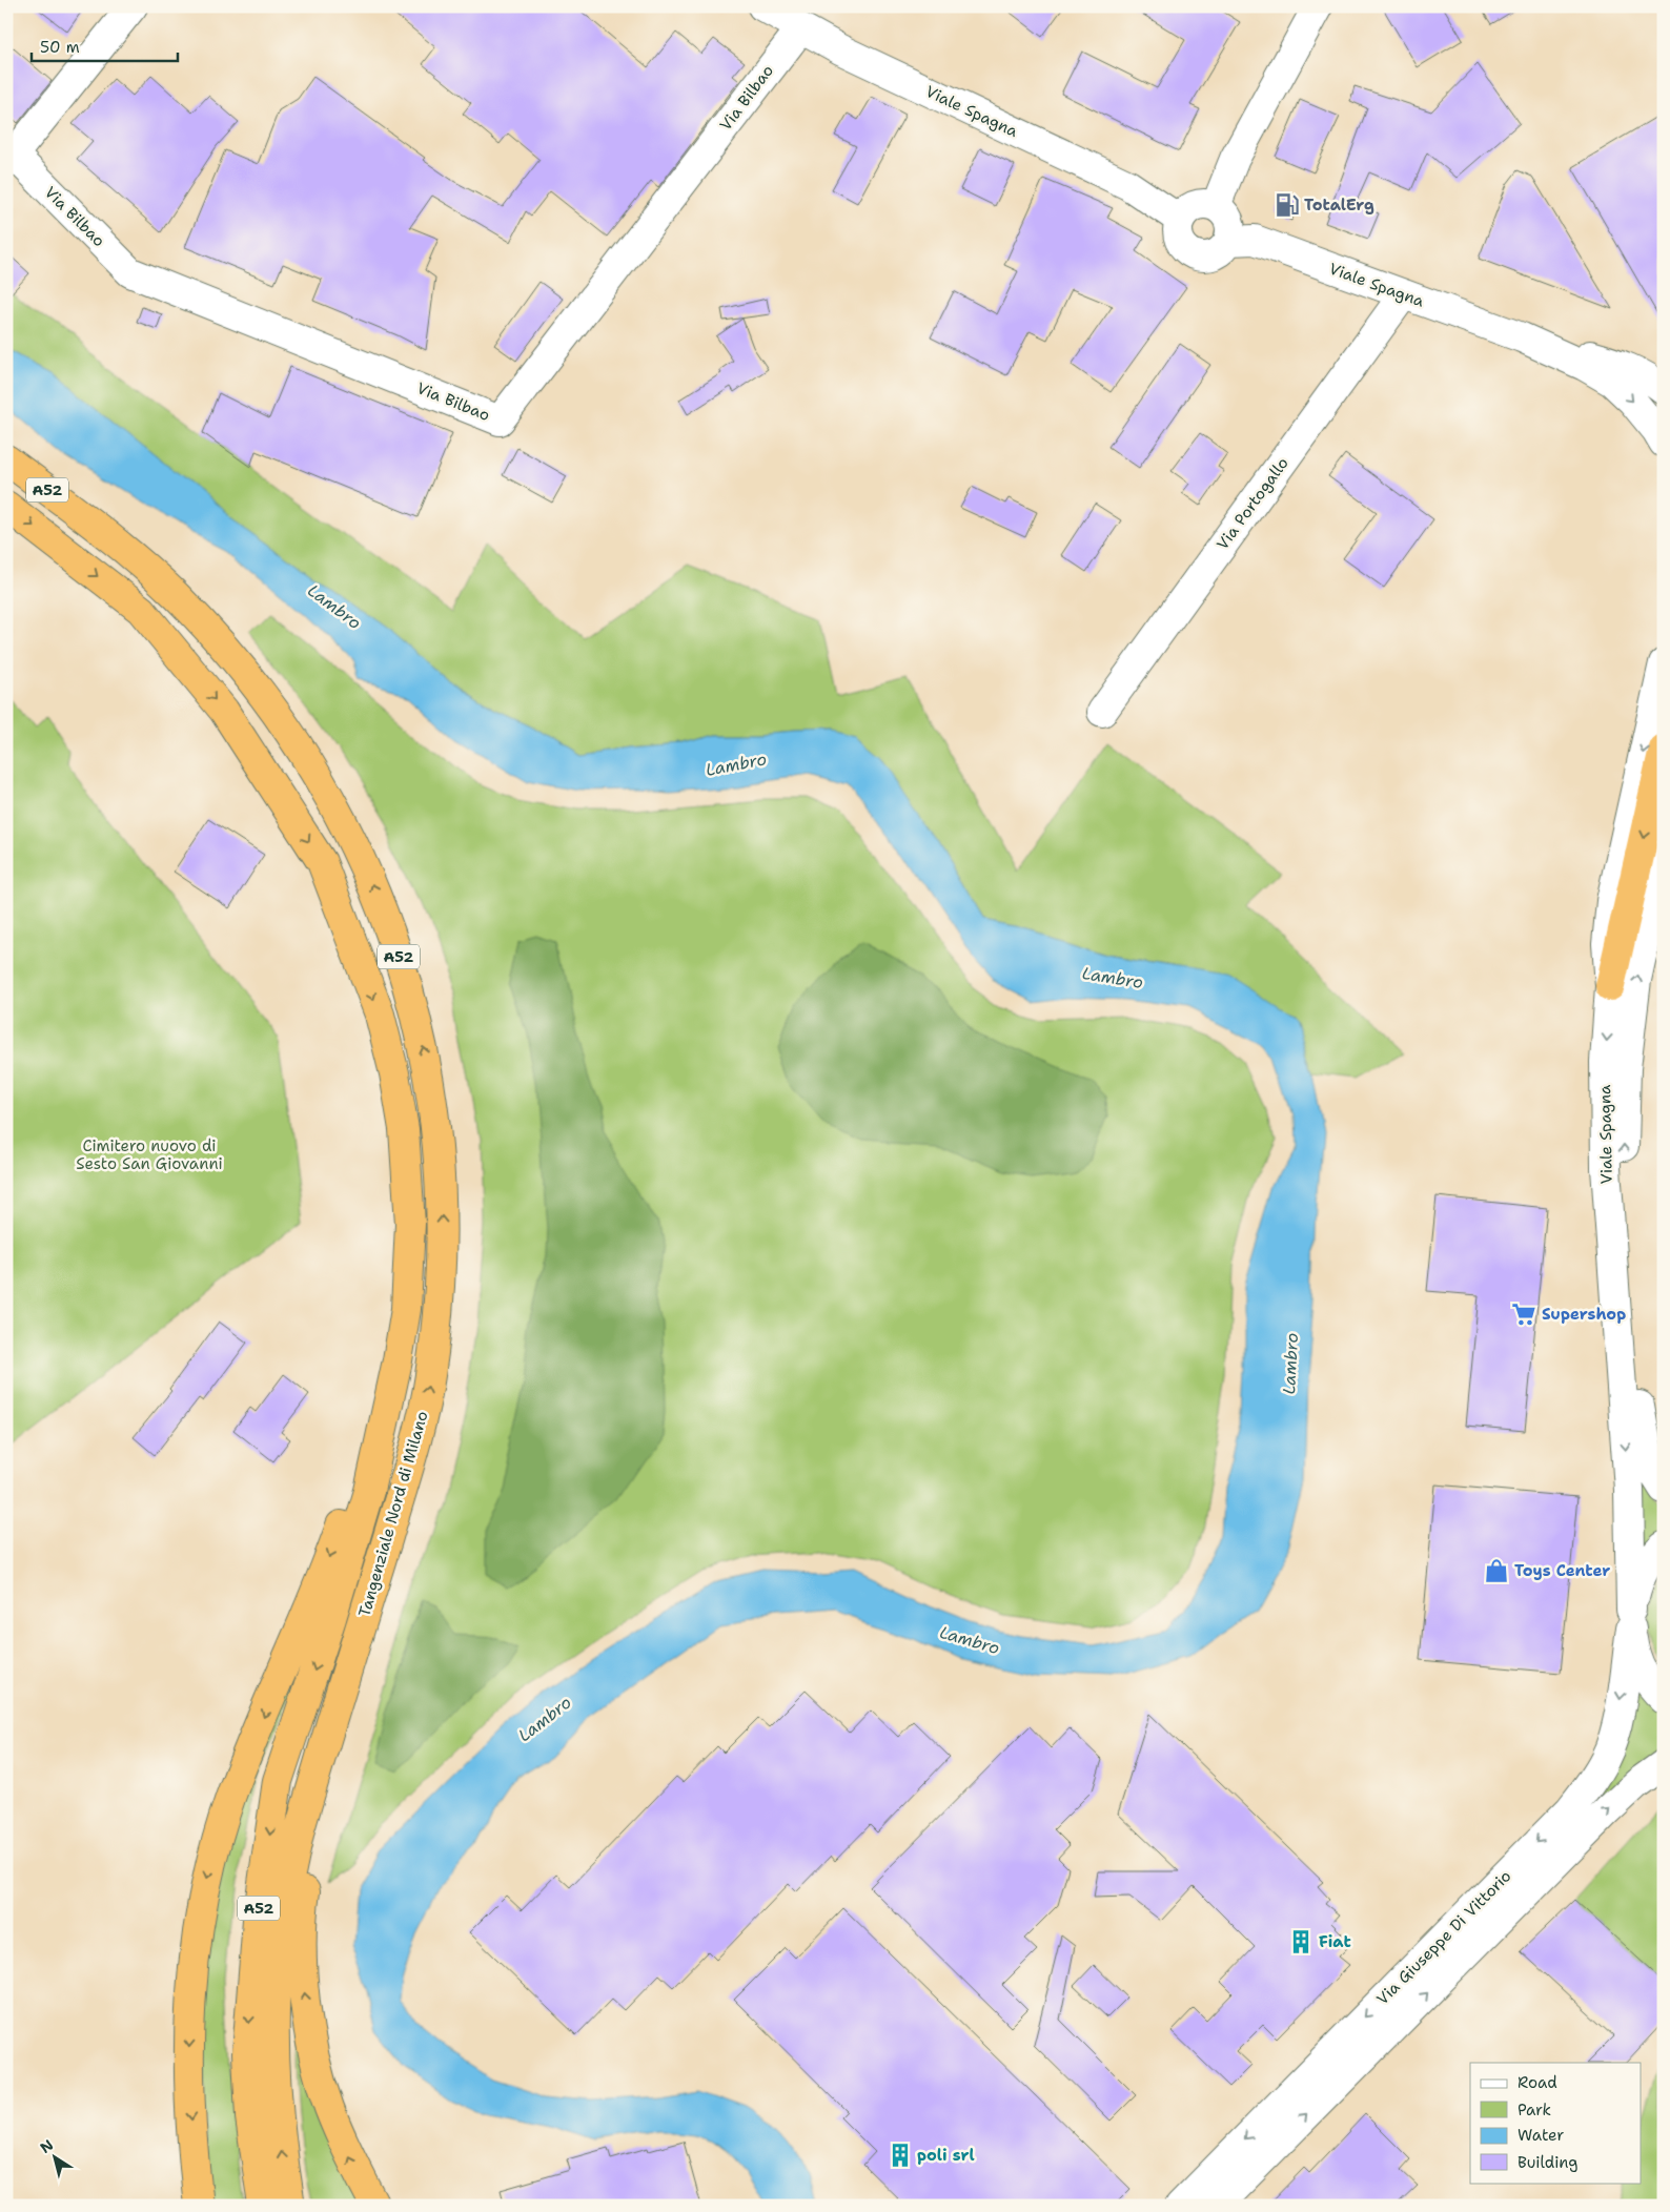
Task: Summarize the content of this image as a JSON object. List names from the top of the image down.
{
  "streets": {
    "highway": ["A52", "Tangenziale Nord di Milano"],
    "street": [
      "Via Bilbao",
      "Viale Spagna",
      "Via Portogallo",
      "Via Giuseppe Di Vittorio"
    ]
  },
  "crossings": [
    ["Via Bilbao", "Viale Spagna"],
    ["Viale Spagna", "Via Portogallo"],
    ["Viale Spagna", "Via Giuseppe Di Vittorio"]
  ],
  "water": ["Lambro"],
  "parks": ["Cimitero nuovo di Sesto San Giovanni"],
  "places": {
    "fuel station": ["TotalErg"],
    "supermarket": ["Supershop"],
    "shop": ["Toys Center"],
    "building": ["Fiat", "poli srl"]
  },
  "legend": [
    "Road",
    "Park",
    "Water",
    "Building"
  ],
  "scale_bar": "50 m",
  "north": "top left"
}
